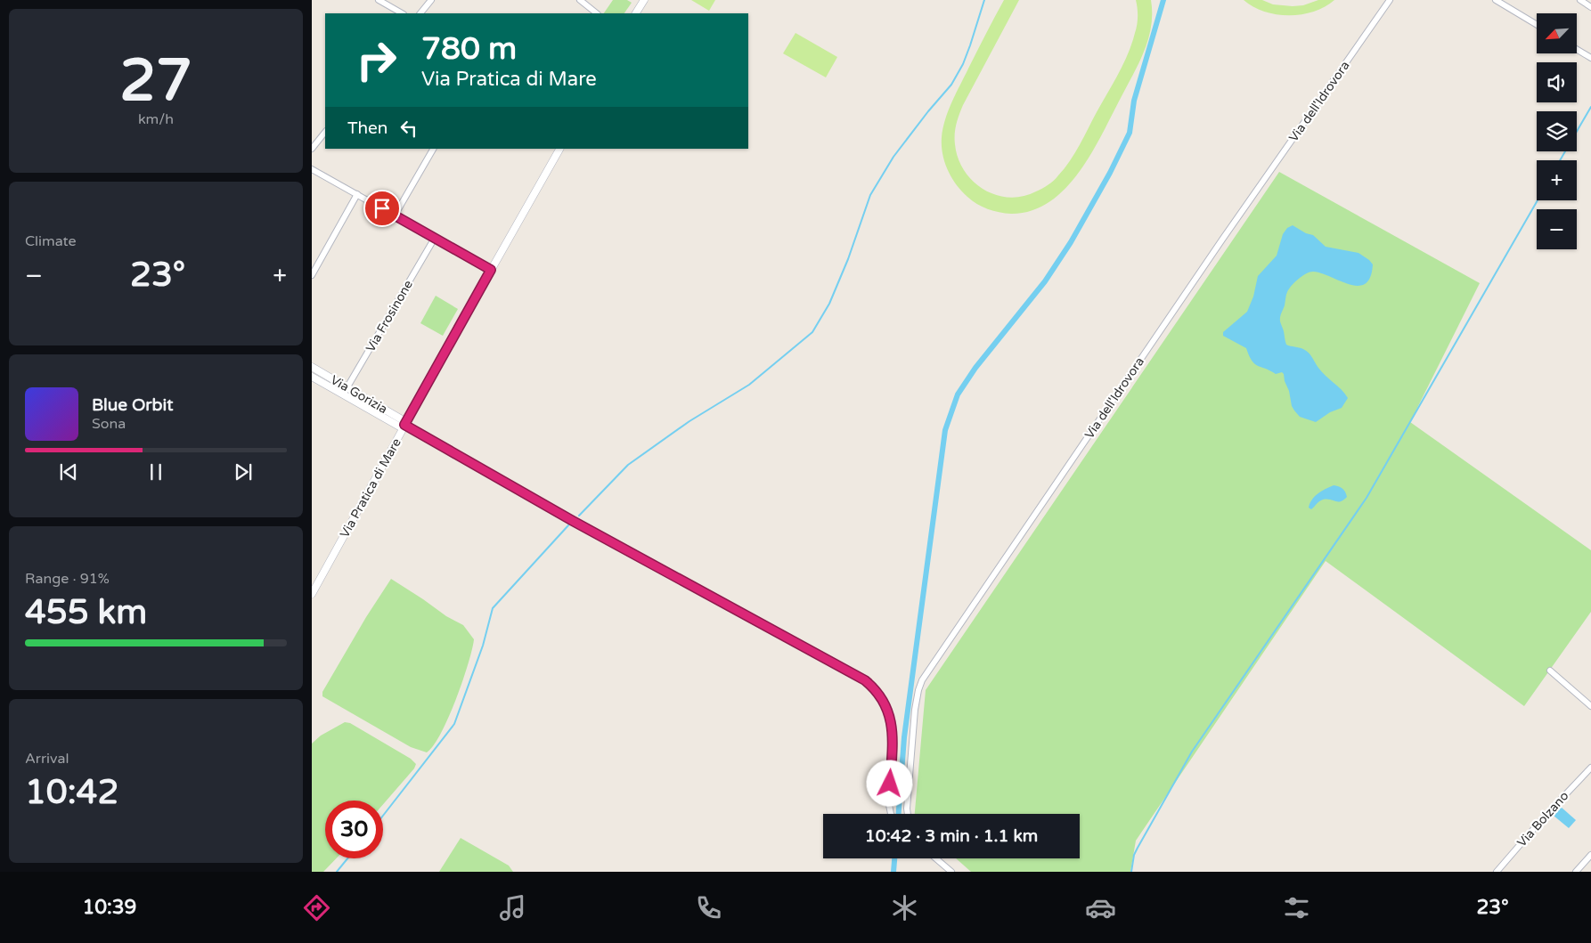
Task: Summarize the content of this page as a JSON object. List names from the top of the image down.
{
  "streets": {
    "street": [
      "Via dell'Idrovora",
      "Via Frosinone",
      "Via Gorizia",
      "Via Pratica di Mare",
      "Via Bolzano"
    ]
  },
  "crossings": [
    ["Via Frosinone", "Via Gorizia"],
    ["Via Gorizia", "Via Pratica di Mare"]
  ],
  "north": "bottom left",
  "page": {
    "tile": [
      ["27", "km/h"],
      "Climate",
      ["Range · 91%", "455 km"],
      ["Arrival", "10:42"]
    ],
    "map_buttons": ["+", "−"],
    "turn": ["780 m", "Via Pratica di Mare"],
    "then": "Then",
    "heat": ["−", "23°", "+"],
    "song": ["Blue Orbit", "Sona"],
    "limit": "30",
    "trip": "10:42 · 3 min · 1.1 km",
    "tabs": ["10:39", "23°"]
  }
}
